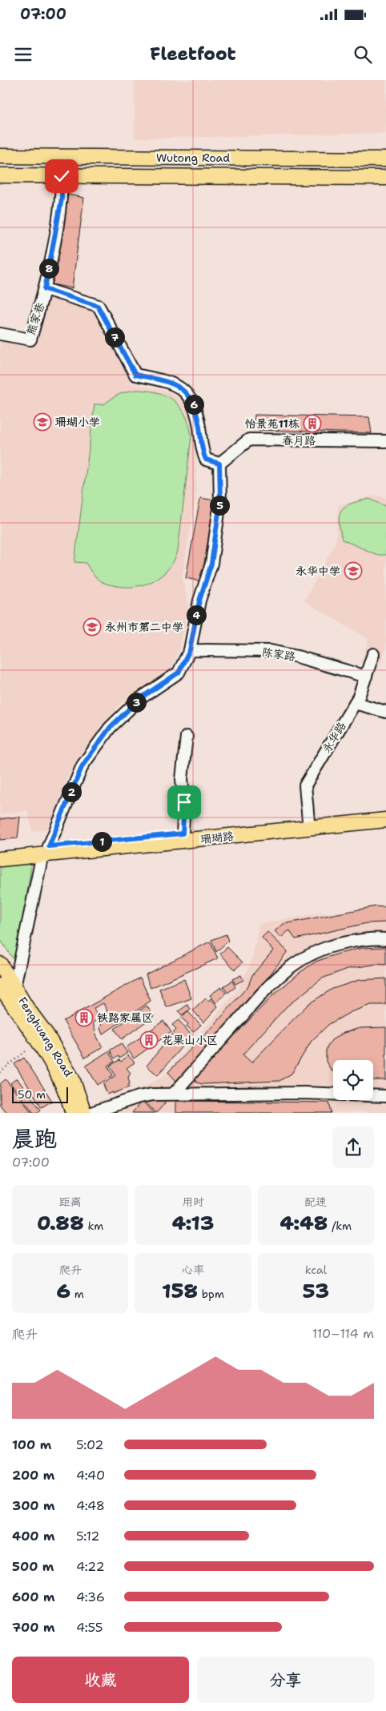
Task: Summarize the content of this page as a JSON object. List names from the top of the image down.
{
  "streets": {
    "main road": ["Wutong Road", "珊瑚路", "Fenghuang Road"],
    "street": [
      "熊家巷",
      "春月路",
      "陈家路",
      "永华路"
    ]
  },
  "crossings": [
    ["Wutong Road", "熊家巷"],
    ["陈家路", "永华路"],
    ["永华路", "珊瑚路"]
  ],
  "places": {
    "school or university": ["珊瑚小学", "永华中学", "永州市第二中学"],
    "building": ["怡景苑11栋", "铁路家属区", "花果山小区"]
  },
  "scale_bar": "50 m",
  "page": {
    "status": "07:00",
    "header": "Fleetfoot",
    "pins": [
      "8",
      "7",
      "6",
      "5",
      "4",
      "3",
      "2",
      "1"
    ],
    "scale": "50 m",
    "heading": ["晨跑", "07:00"],
    "stats": [
      ["距离", "0.88 km"],
      ["用时", "4:13"],
      ["配速", "4:48 /km"],
      ["爬升", "6 m"],
      ["心率", "158 bpm"],
      ["kcal", "53"]
    ],
    "chart": ["爬升", "110–114 m"],
    "list": [
      {
        "name": "100 m",
        "note": "5:02"
      },
      {
        "name": "200 m",
        "note": "4:40"
      },
      {
        "name": "300 m",
        "note": "4:48"
      },
      {
        "name": "400 m",
        "note": "5:12"
      },
      {
        "name": "500 m",
        "note": "4:22"
      },
      {
        "name": "600 m",
        "note": "4:36"
      },
      {
        "name": "700 m",
        "note": "4:55"
      }
    ],
    "buttons": ["收藏", "分享"]
  }
}
